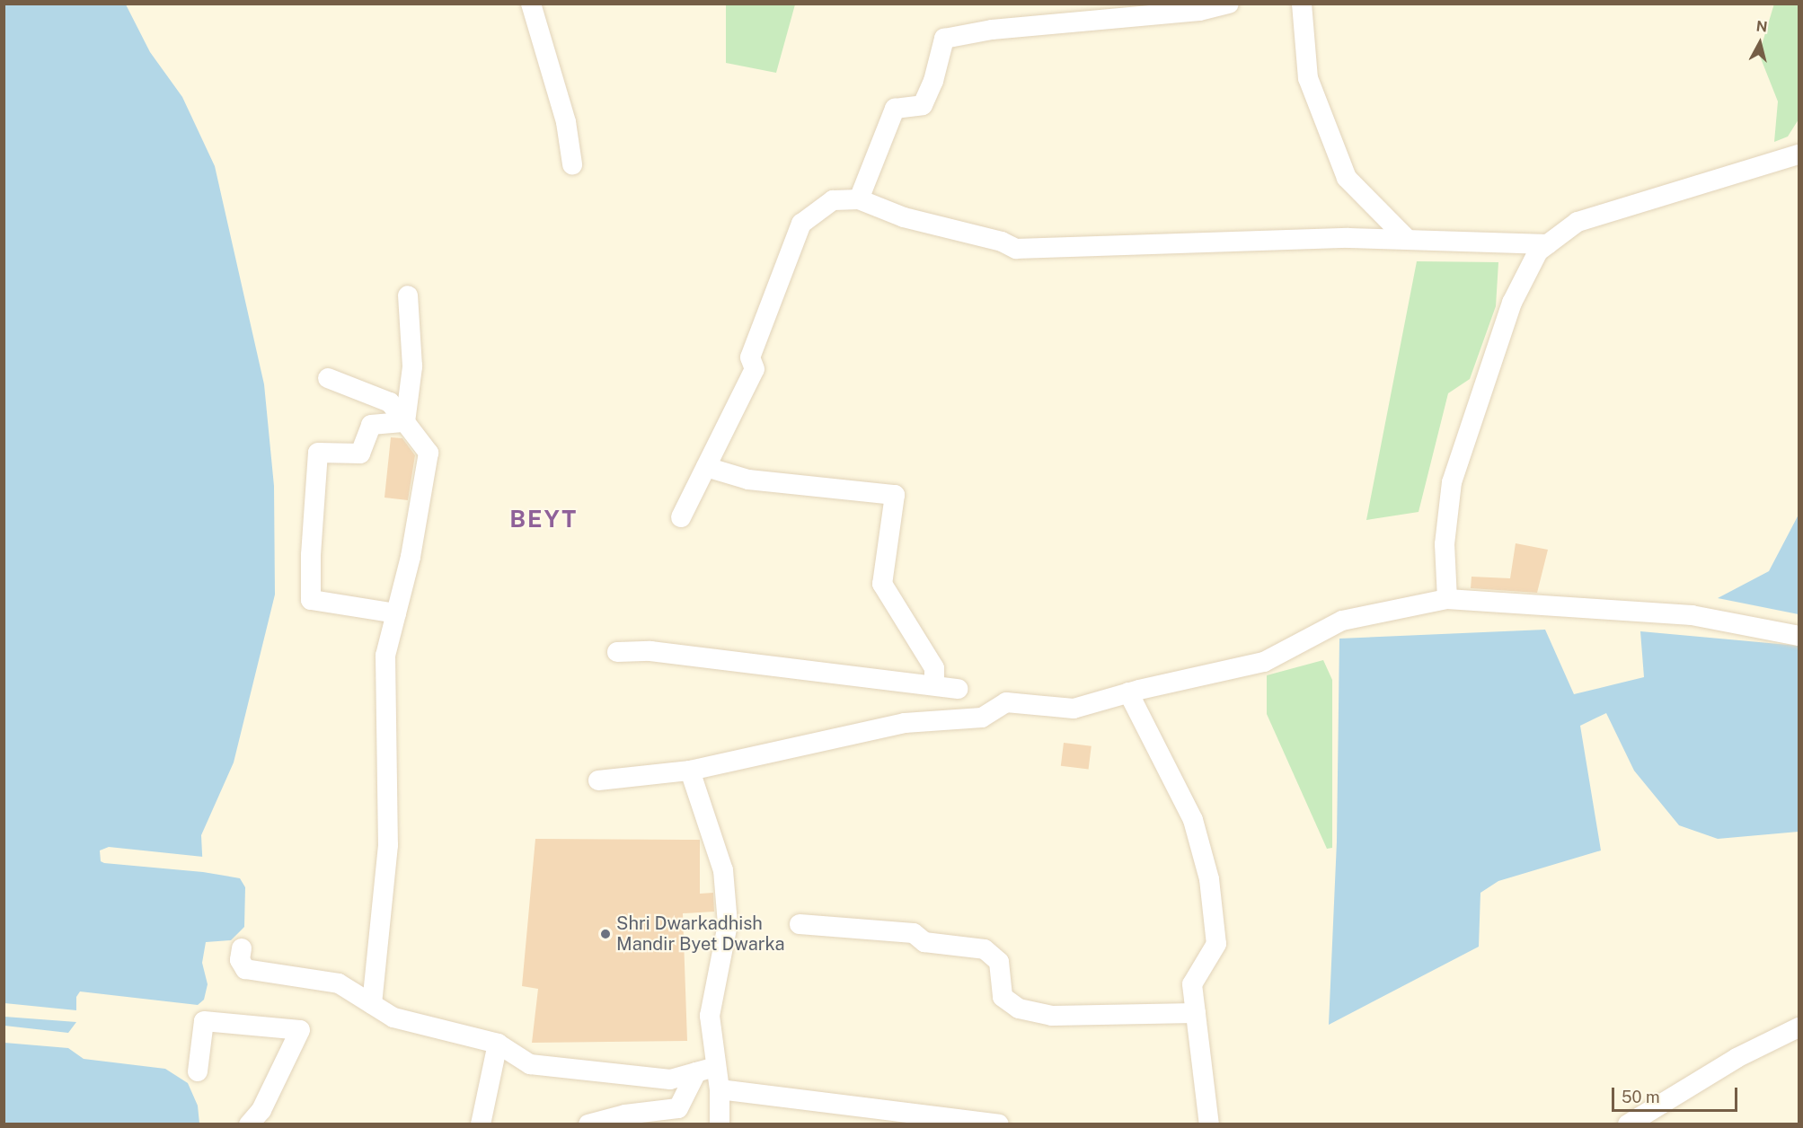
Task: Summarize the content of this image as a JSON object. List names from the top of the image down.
{
  "districts": ["BEYT"],
  "places": ["Shri Dwarkadhish Mandir Byet Dwarka"],
  "scale_bar": "50 m",
  "north": "top"
}
